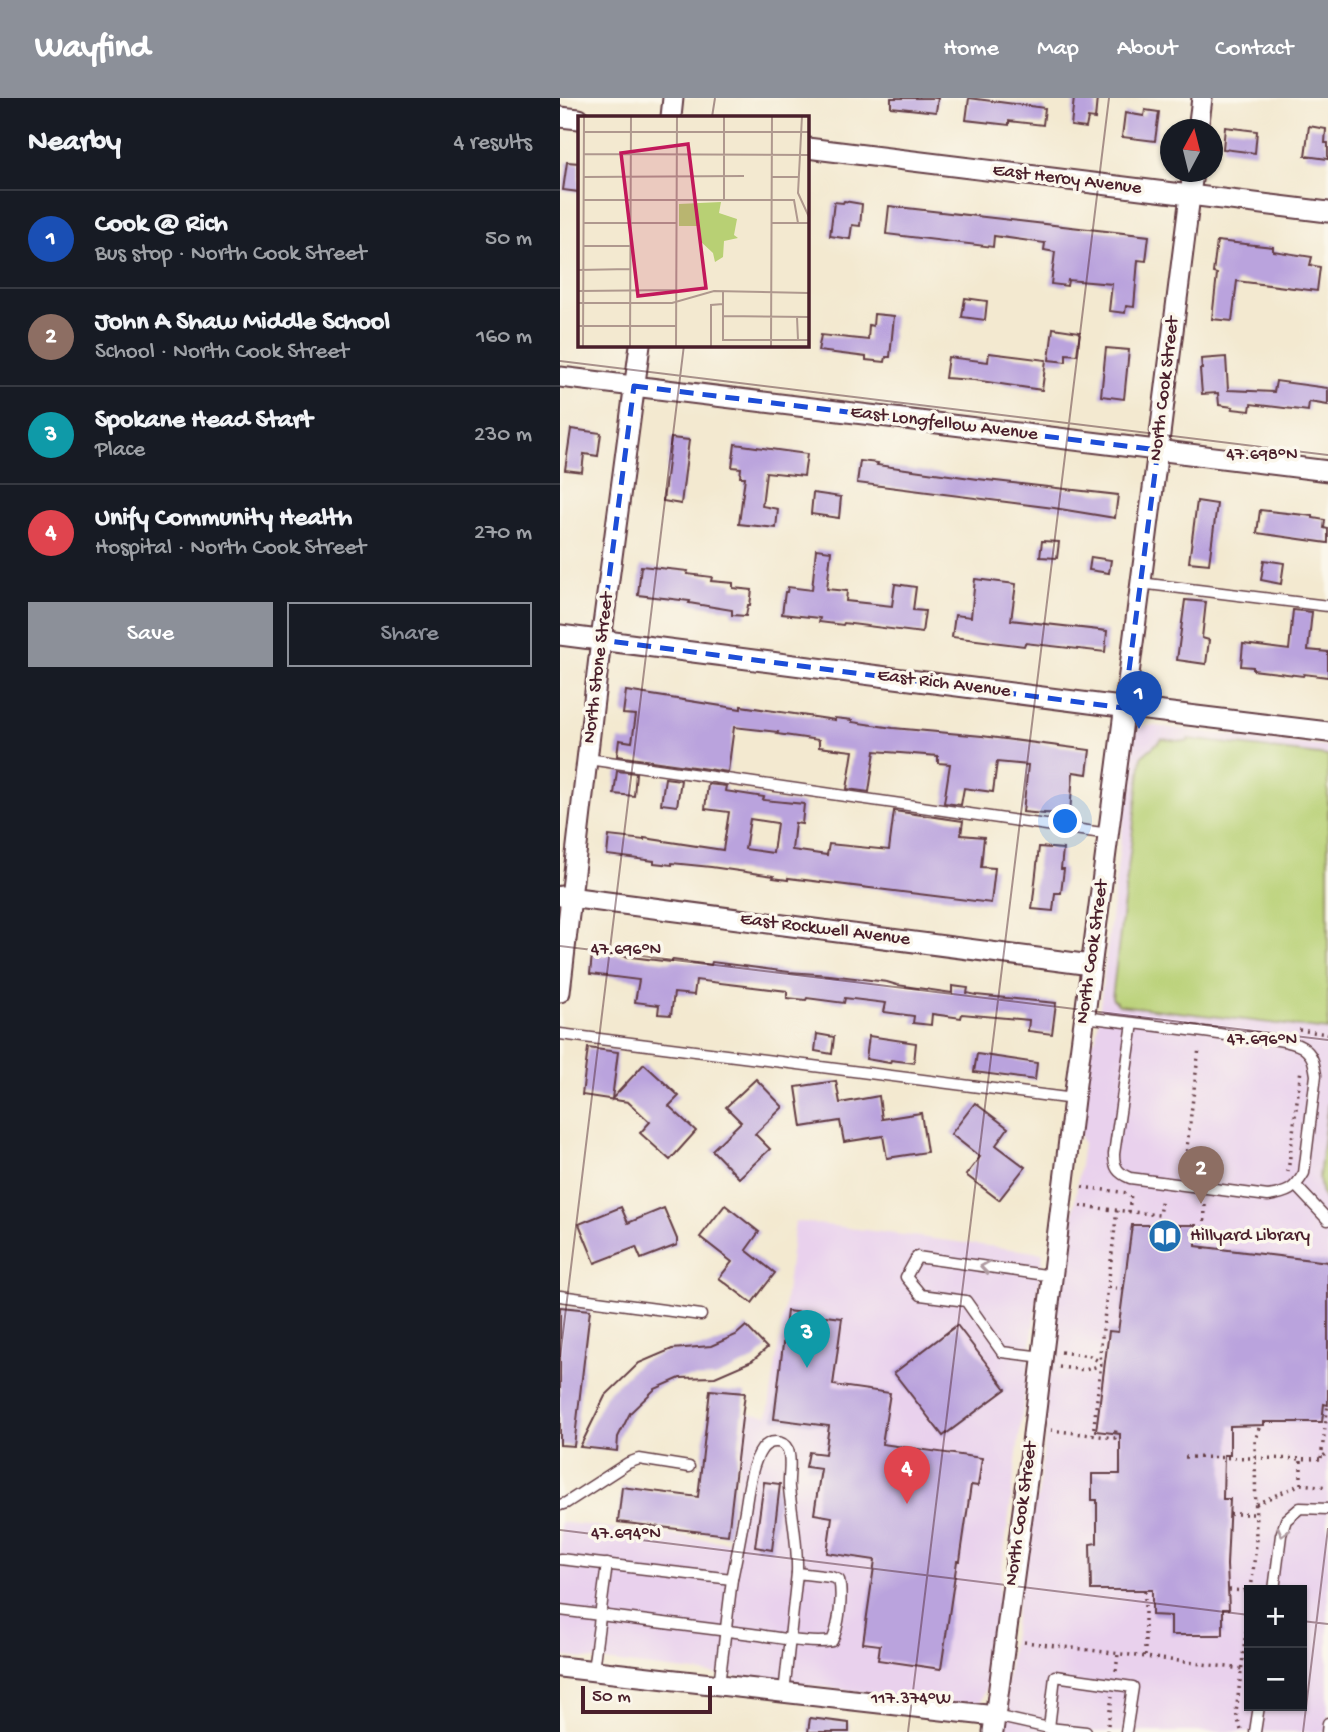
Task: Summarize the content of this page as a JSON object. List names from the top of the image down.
{
  "streets": {
    "street": [
      "East Heroy Avenue",
      "North Cook Street",
      "East Longfellow Avenue",
      "North Stone Street",
      "East Rich Avenue",
      "East Rockwell Avenue"
    ]
  },
  "crossings": [
    ["East Heroy Avenue", "North Cook Street"],
    ["North Cook Street", "East Longfellow Avenue"],
    ["North Cook Street", "East Rich Avenue"],
    ["North Cook Street", "East Rockwell Avenue"],
    ["East Longfellow Avenue", "North Stone Street"],
    ["North Stone Street", "East Rich Avenue"],
    ["North Stone Street", "East Rockwell Avenue"]
  ],
  "places": {
    "library": ["Hillyard Library"]
  },
  "scale_bar": "50 m",
  "north": "top",
  "page": {
    "header": "Wayfind",
    "nav": [
      "Home",
      "Map",
      "About",
      "Contact"
    ],
    "heading": ["Nearby", "4 results"],
    "list": [
      {
        "mark": "1",
        "name": "Cook @ Rich",
        "note": "Bus stop · North Cook Street",
        "value": "50 m"
      },
      {
        "mark": "2",
        "name": "John A Shaw Middle School",
        "note": "School · North Cook Street",
        "value": "160 m"
      },
      {
        "mark": "3",
        "name": "Spokane Head Start",
        "note": "Place",
        "value": "230 m"
      },
      {
        "mark": "4",
        "name": "Unify Community Health",
        "note": "Hospital · North Cook Street",
        "value": "270 m"
      }
    ],
    "buttons": ["Save", "Share"],
    "pins": [
      "1",
      "2",
      "3",
      "4"
    ],
    "map_buttons": ["+", "−"],
    "scale": "50 m"
  },
  "coordinates": [
    "47.698°N",
    "47.696°N",
    "47.694°N",
    "117.374°W"
  ]
}
